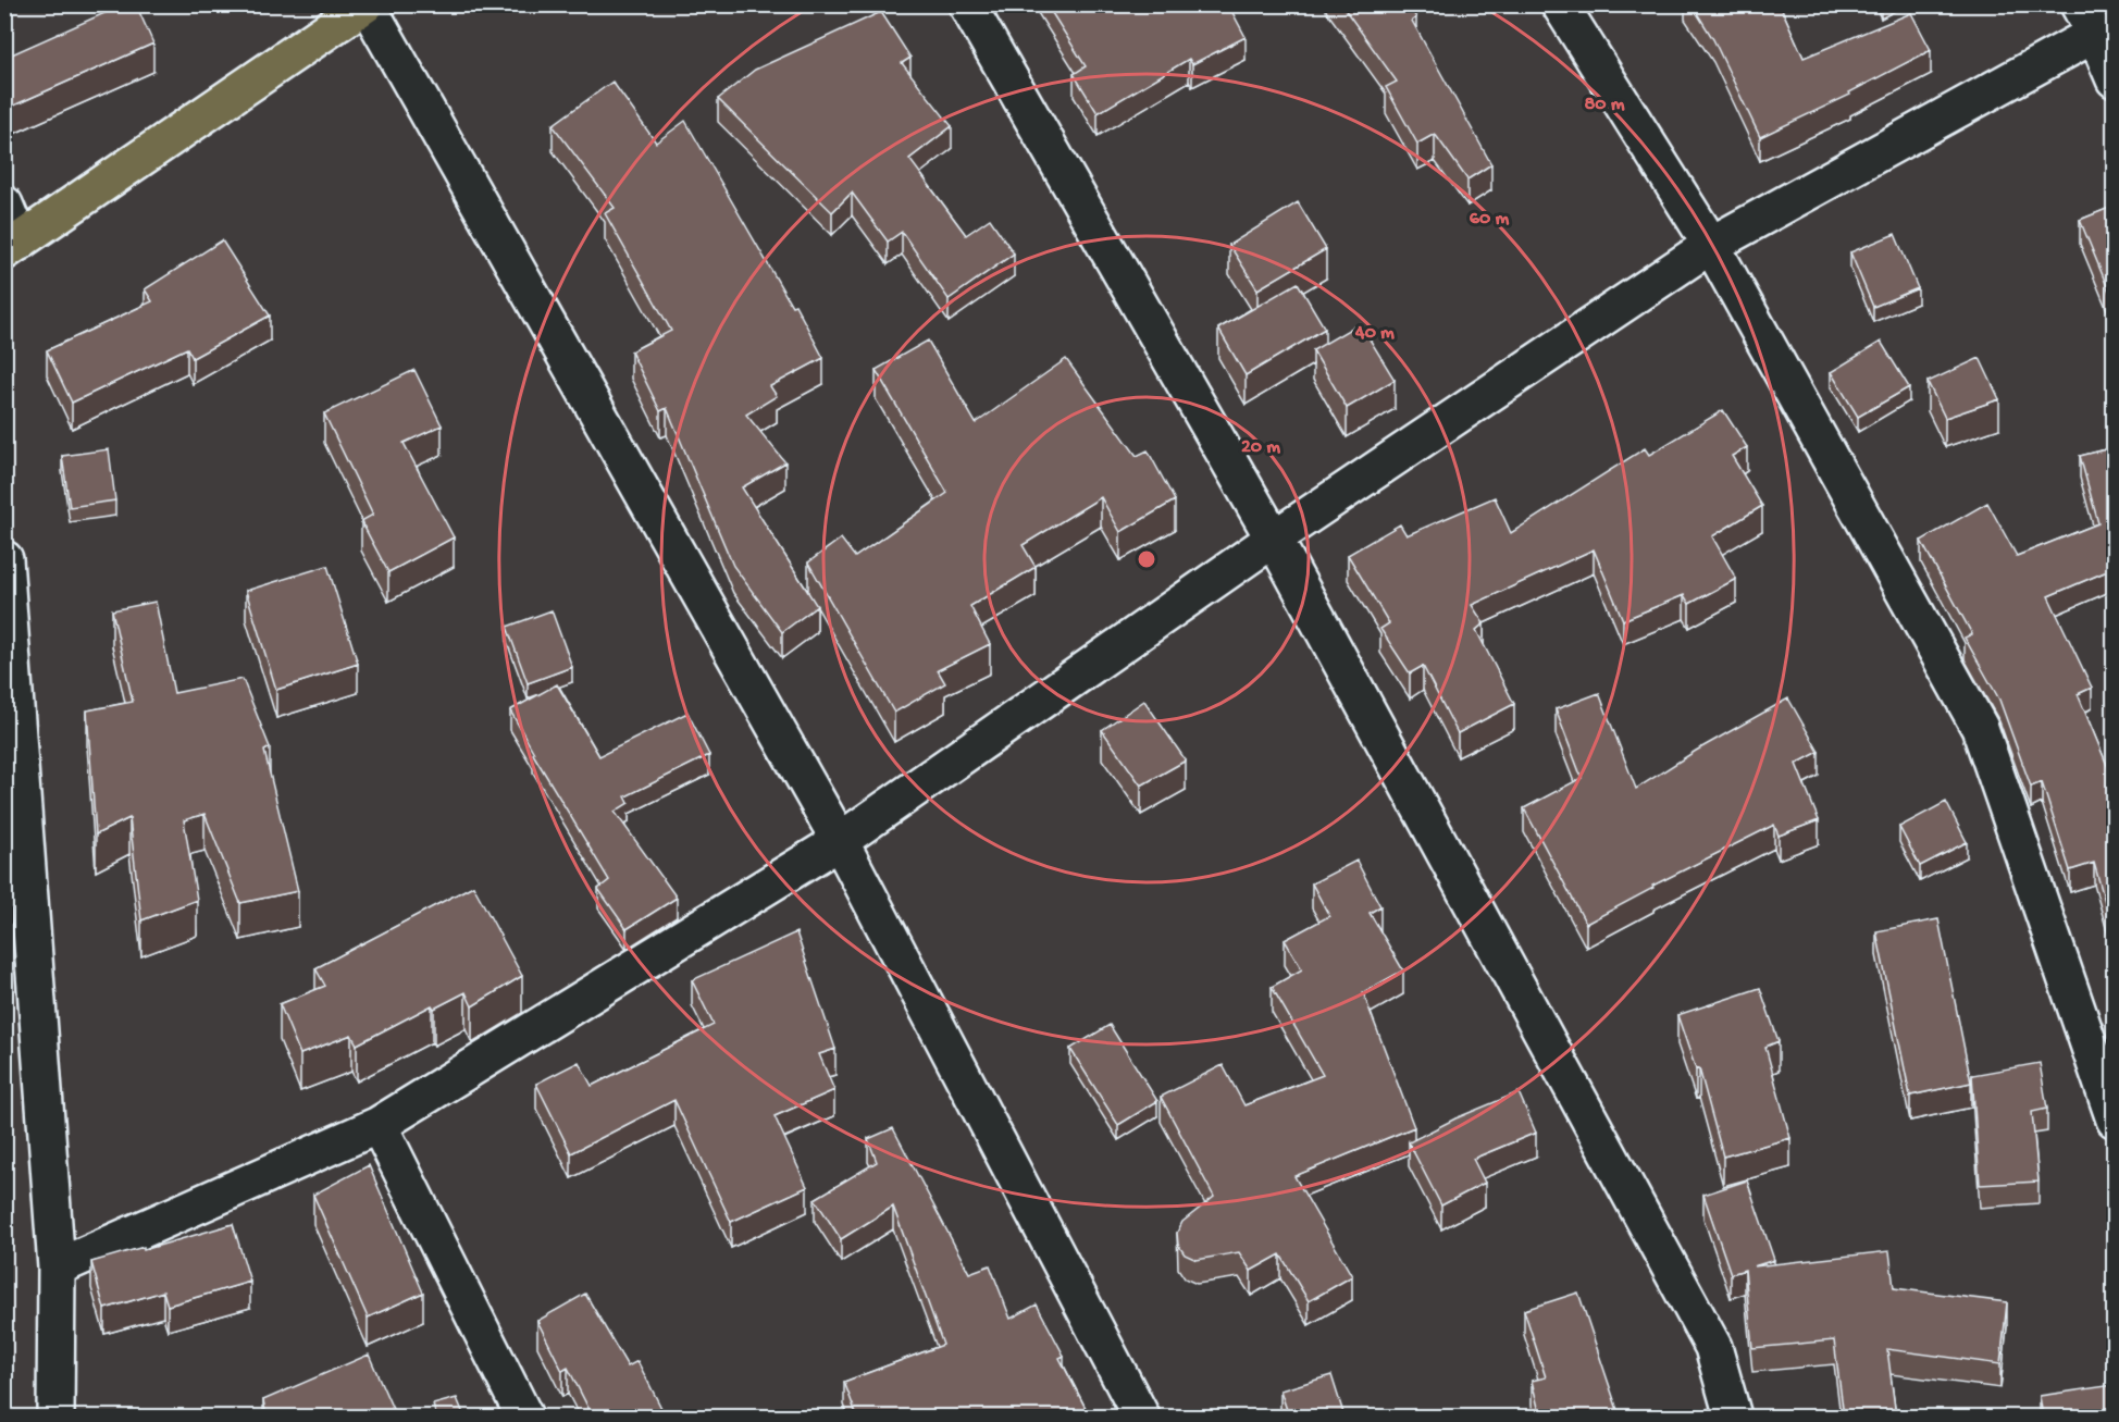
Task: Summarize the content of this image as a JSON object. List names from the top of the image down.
{
  "rings": [
    "80 m",
    "60 m",
    "40 m",
    "20 m"
  ]
}
